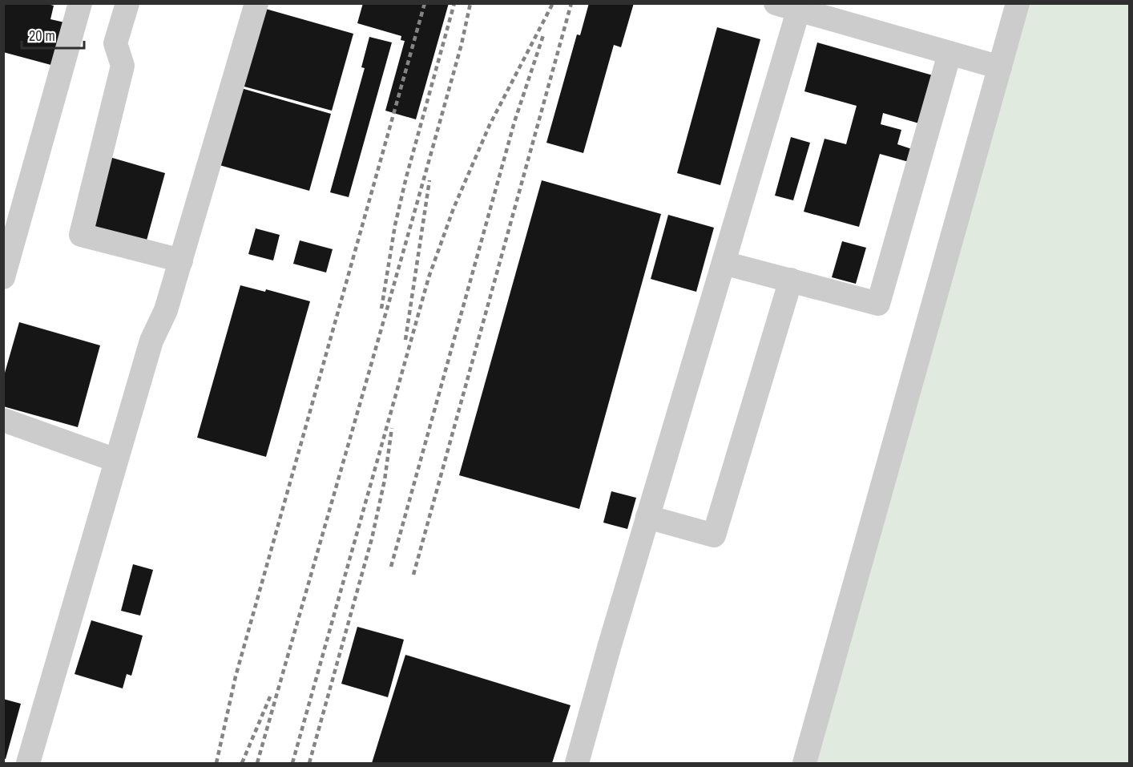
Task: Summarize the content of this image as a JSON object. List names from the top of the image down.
{
  "scale_bar": "20 m"
}
